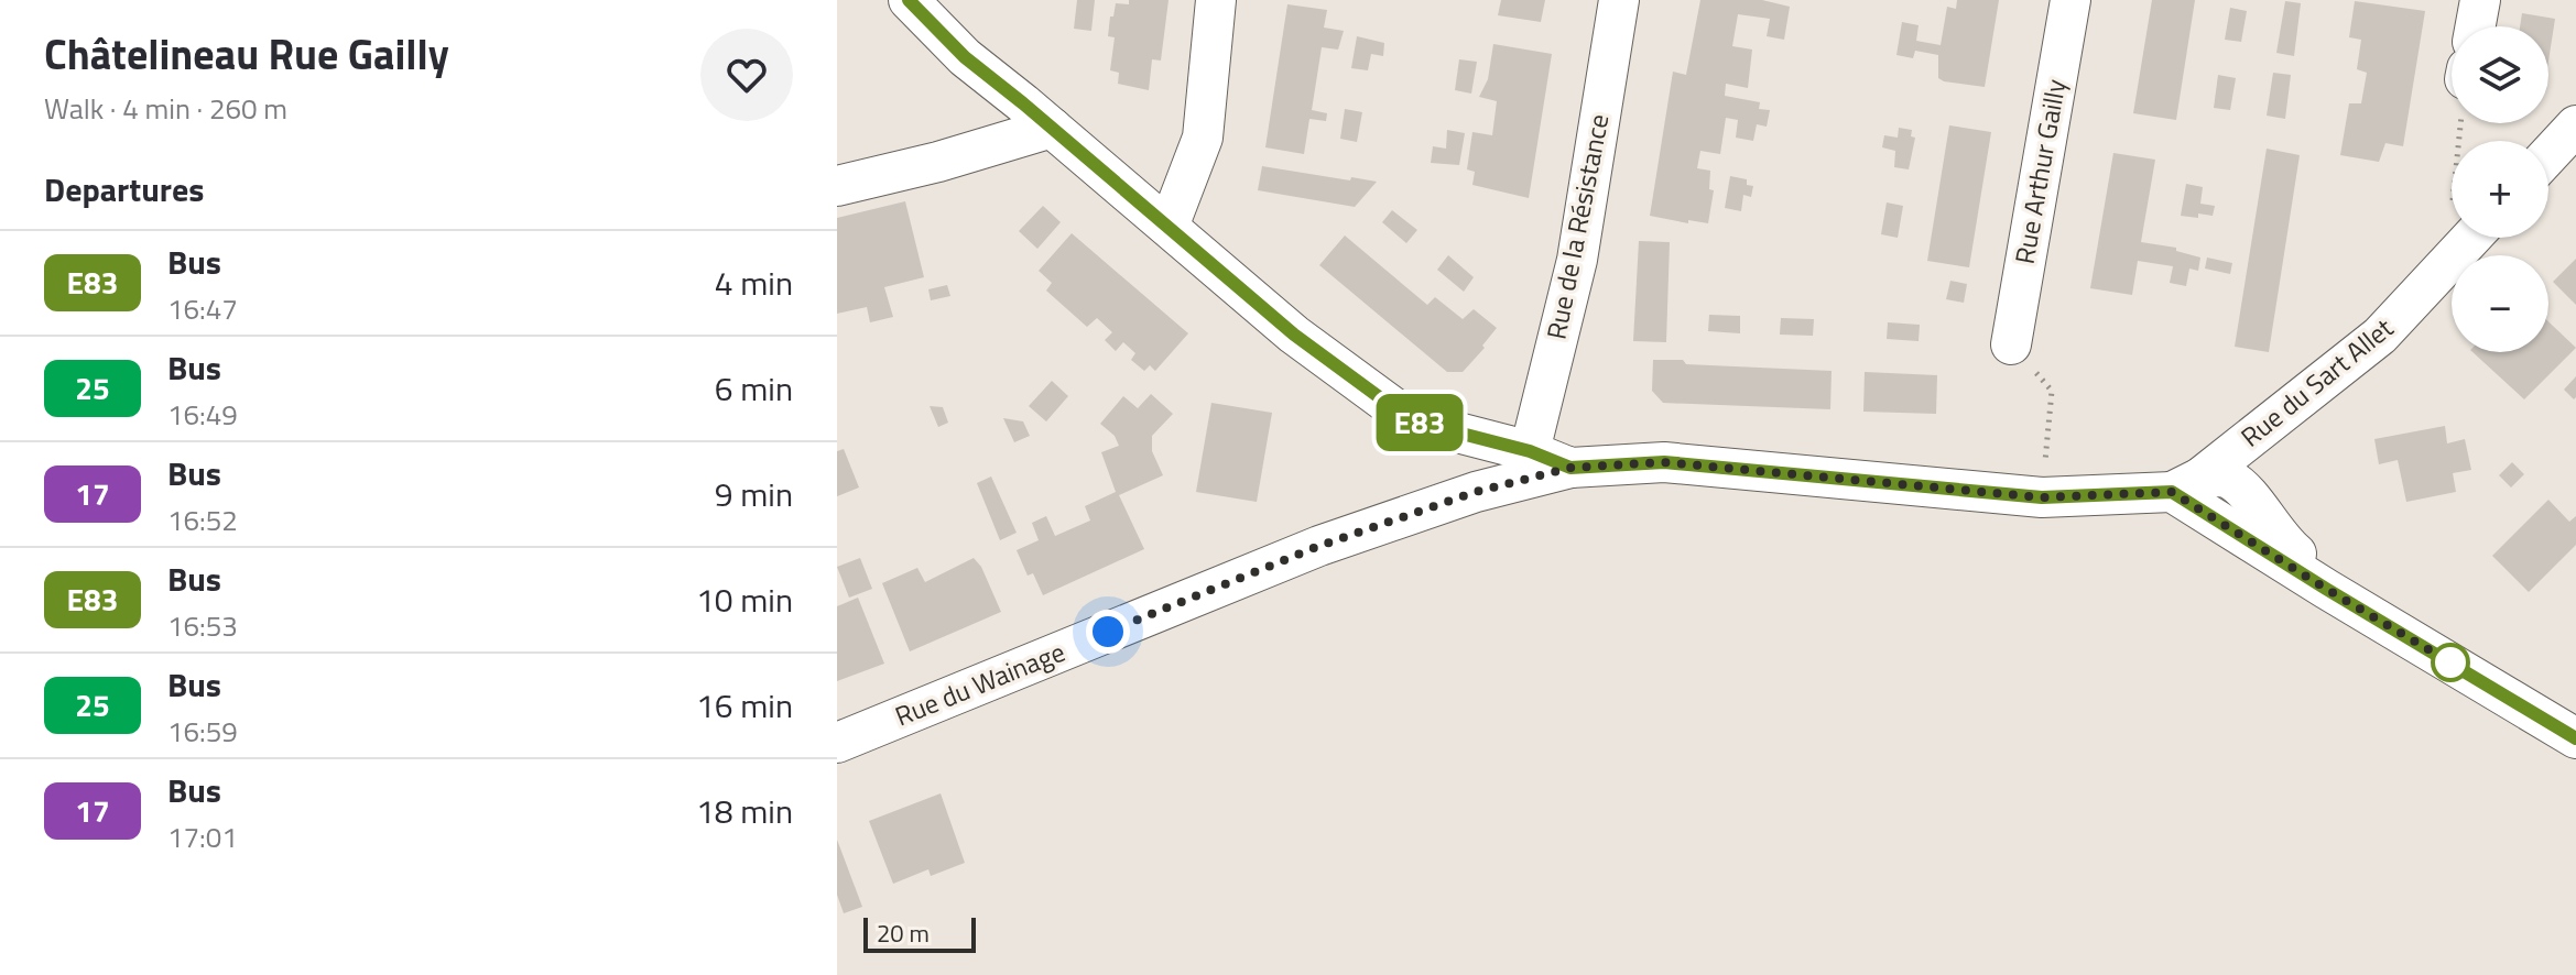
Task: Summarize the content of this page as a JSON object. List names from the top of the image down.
{
  "streets": {
    "street": [
      "Rue Arthur Gailly",
      "Rue de la Résistance",
      "Rue du Sart Allet",
      "Rue du Wainage"
    ]
  },
  "lines": ["bus line E83"],
  "scale_bar": "20 m",
  "page": {
    "heading": [
      ["Châtelineau Rue Gailly", "Walk · 4 min · 260 m"],
      "Departures"
    ],
    "on_map": "E83",
    "map_buttons": ["+", "−"],
    "list": [
      {
        "mark": "E83",
        "name": "Bus",
        "note": "16:47",
        "value": "4 min"
      },
      {
        "mark": "25",
        "name": "Bus",
        "note": "16:49",
        "value": "6 min"
      },
      {
        "mark": "17",
        "name": "Bus",
        "note": "16:52",
        "value": "9 min"
      },
      {
        "mark": "E83",
        "name": "Bus",
        "note": "16:53",
        "value": "10 min"
      },
      {
        "mark": "25",
        "name": "Bus",
        "note": "16:59",
        "value": "16 min"
      },
      {
        "mark": "17",
        "name": "Bus",
        "note": "17:01",
        "value": "18 min"
      }
    ],
    "scale": "20 m"
  }
}
